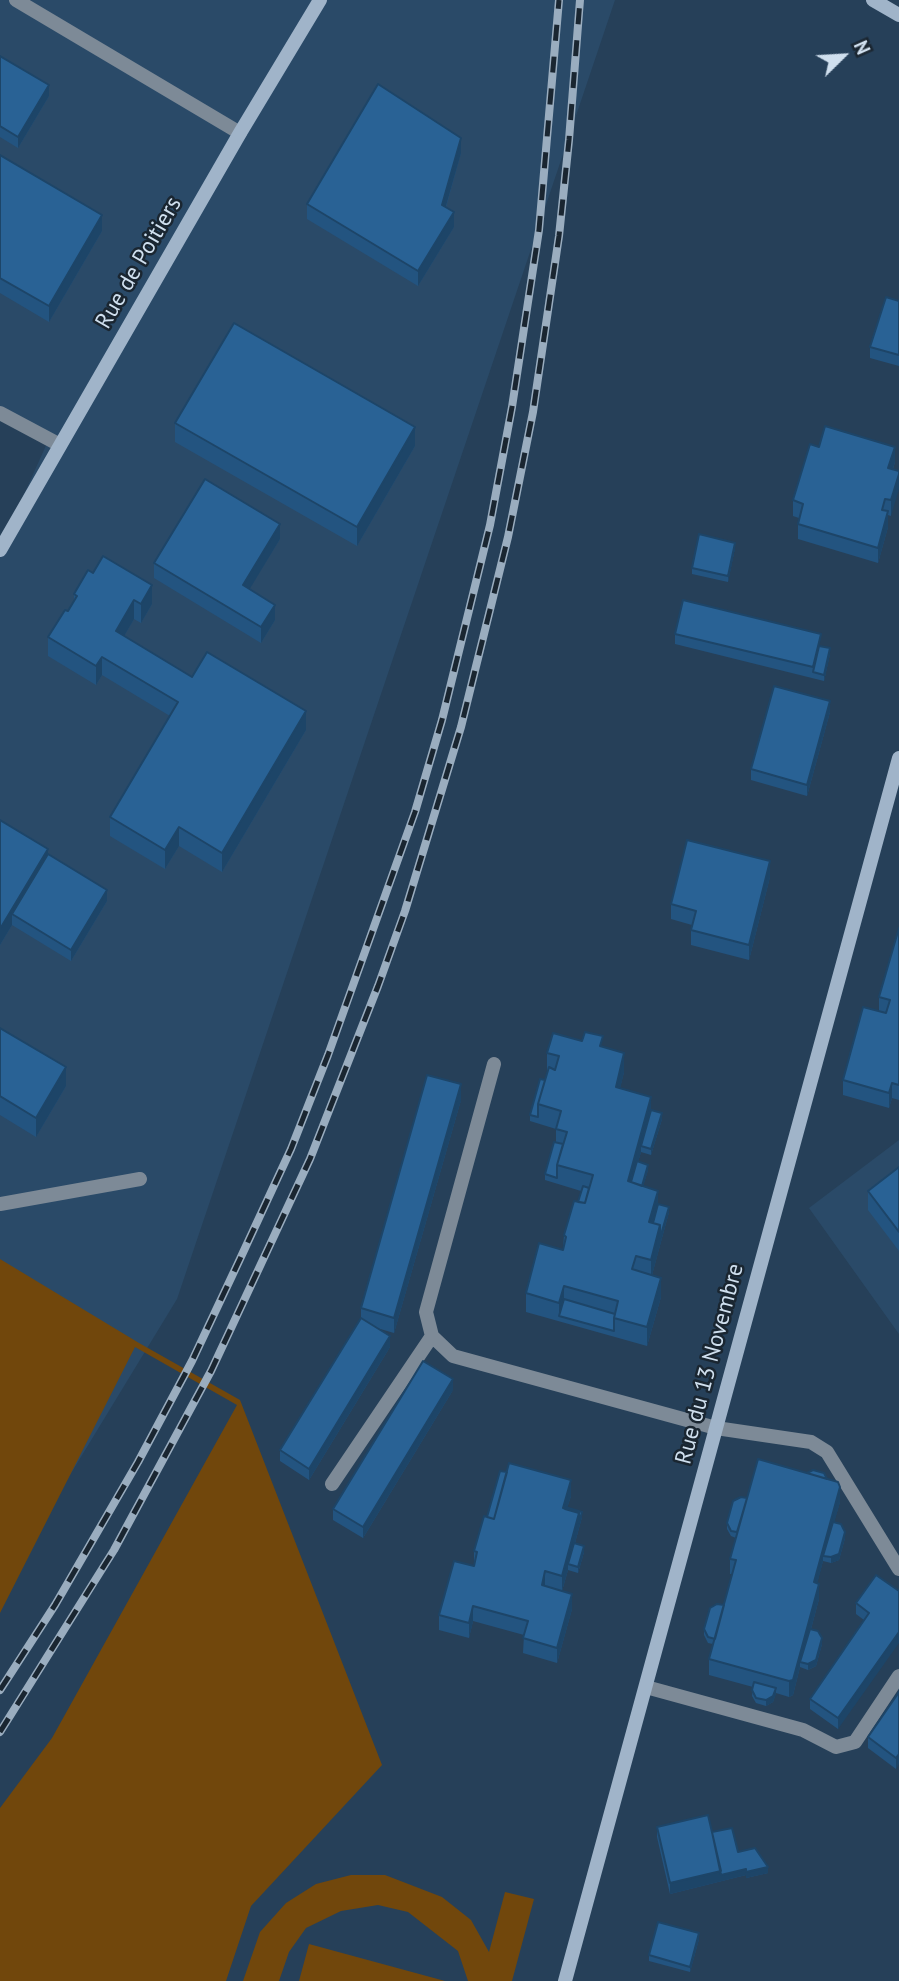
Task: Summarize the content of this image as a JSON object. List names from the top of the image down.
{
  "streets": {
    "street": ["Rue de Poitiers", "Rue du 13 Novembre"]
  },
  "north": "top right"
}
